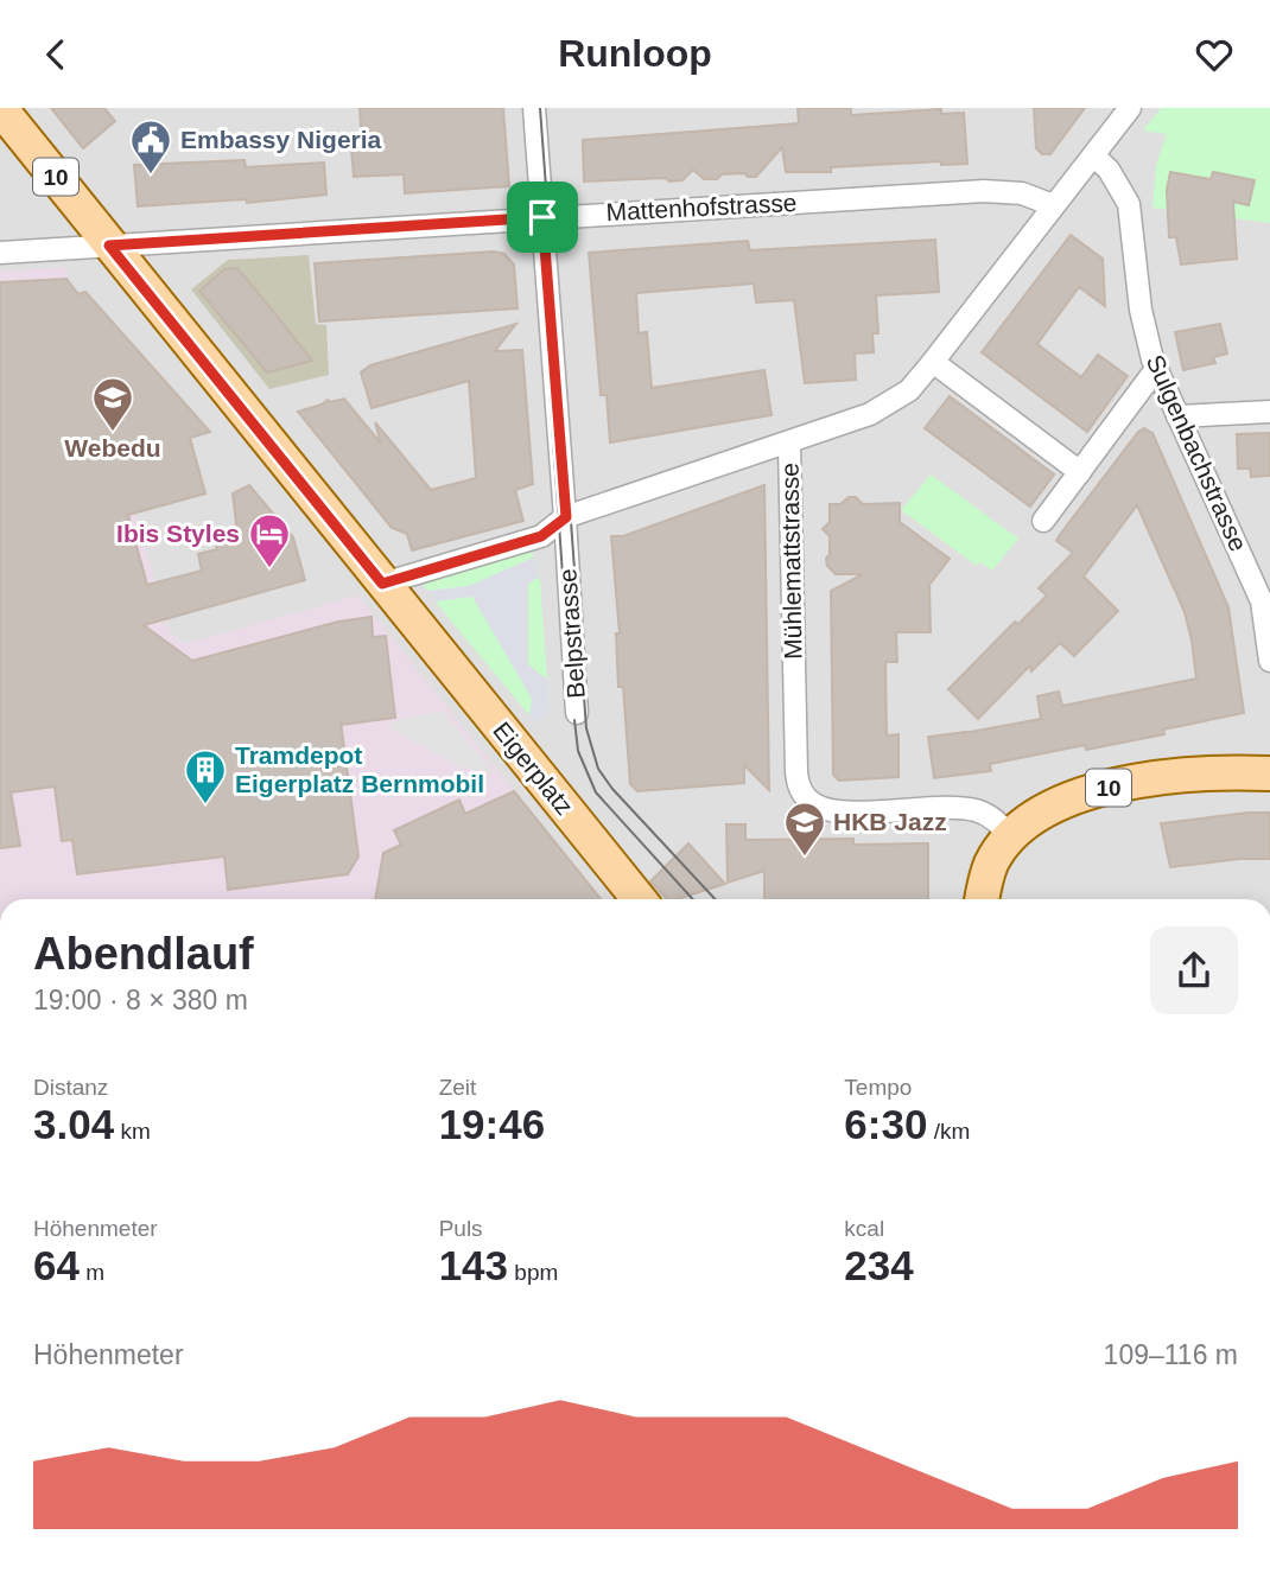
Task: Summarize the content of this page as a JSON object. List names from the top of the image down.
{
  "streets": {
    "main road": ["10", "Eigerplatz"],
    "street": [
      "Mattenhofstrasse",
      "Sulgenbachstrasse",
      "Mühlemattstrasse",
      "Belpstrasse"
    ]
  },
  "crossings": [
    ["10", "Mattenhofstrasse"],
    ["10", "Mühlemattstrasse"],
    ["10", "Eigerplatz"],
    ["Mattenhofstrasse", "Mühlemattstrasse"],
    ["Mattenhofstrasse", "Belpstrasse"],
    ["Sulgenbachstrasse", "Mühlemattstrasse"]
  ],
  "places": {
    "public building": ["Embassy Nigeria"],
    "school or university": ["Webedu", "HKB Jazz"],
    "hotel": ["Ibis Styles"],
    "building": ["Tramdepot Eigerplatz Bernmobil"]
  },
  "page": {
    "header": "Runloop",
    "heading": ["Abendlauf", "19:00 · 8 × 380 m"],
    "stats": [
      ["Distanz", "3.04 km"],
      ["Zeit", "19:46"],
      ["Tempo", "6:30 /km"],
      ["Höhenmeter", "64 m"],
      ["Puls", "143 bpm"],
      ["kcal", "234"]
    ],
    "chart": ["Höhenmeter", "109–116 m"]
  }
}
